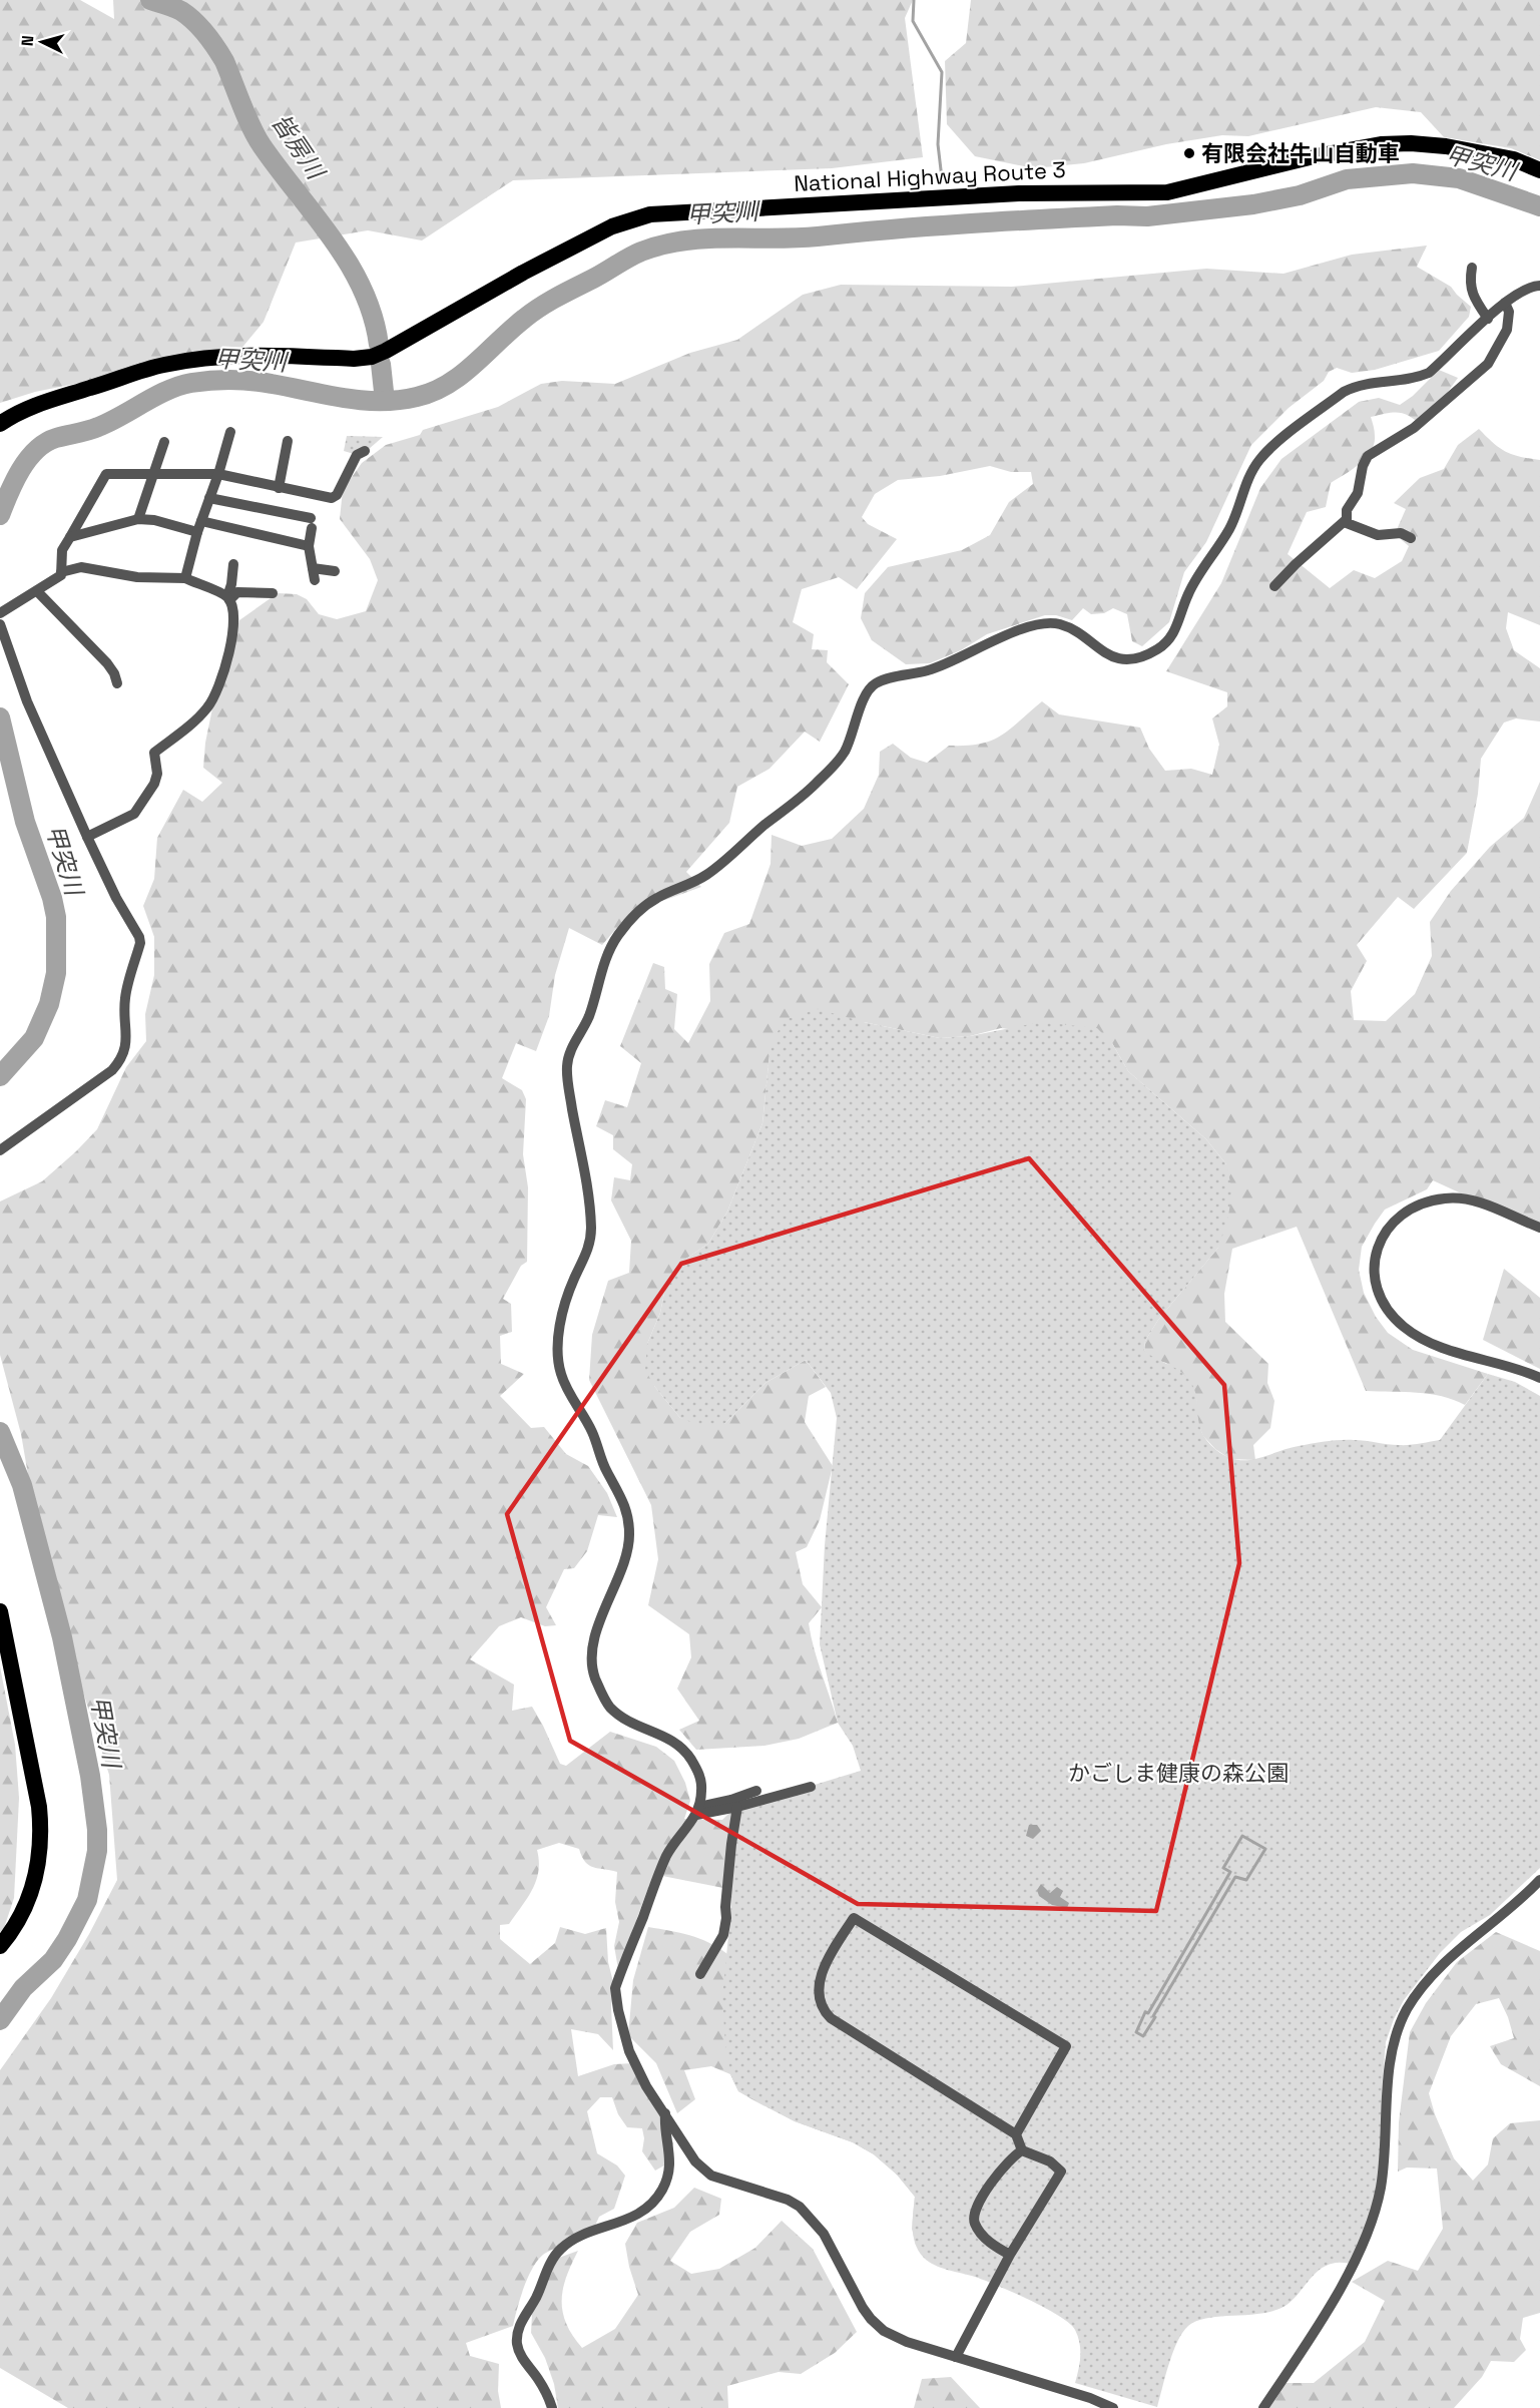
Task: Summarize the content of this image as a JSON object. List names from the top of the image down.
{
  "streets": {
    "highway": ["National Highway Route 3"]
  },
  "water": ["皆房川", "甲突川"],
  "parks": ["かごしま健康の森公園"],
  "places": ["有限会社牛山自動車"],
  "north": "left"
}
